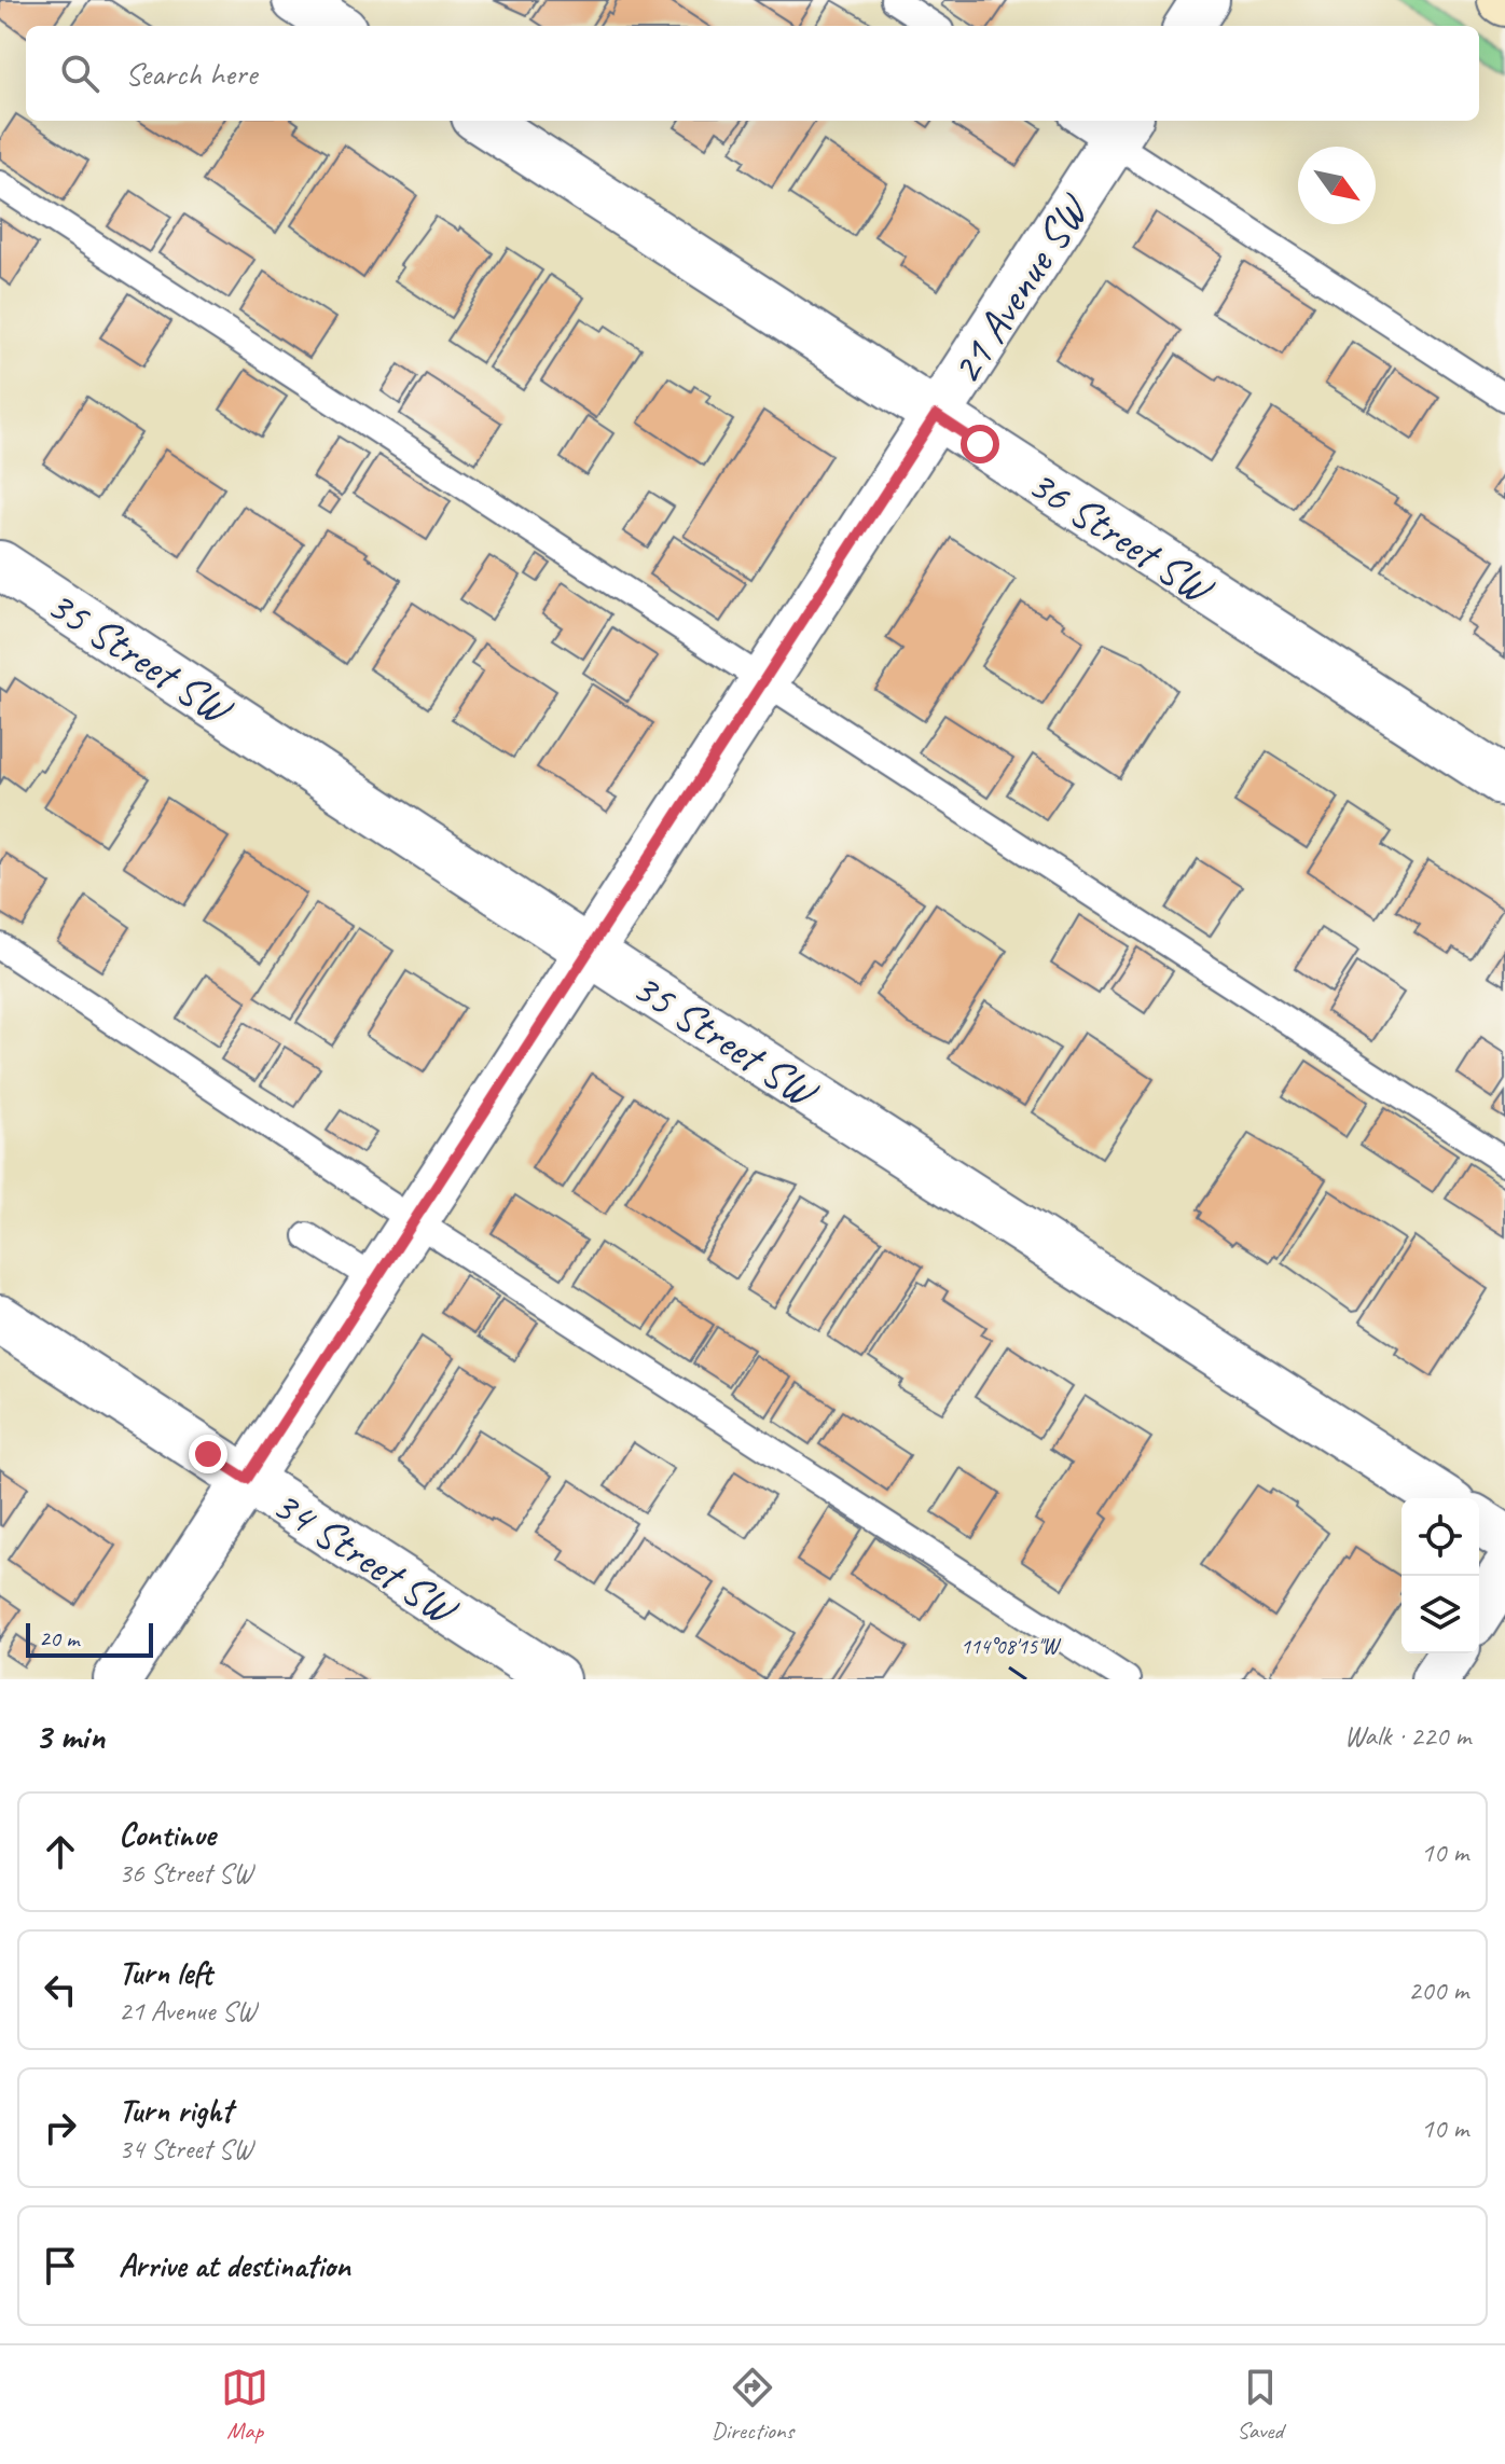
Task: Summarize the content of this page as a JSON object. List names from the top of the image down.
{
  "streets": {
    "street": [
      "21 Avenue SW",
      "36 Street SW",
      "35 Street SW",
      "34 Street SW"
    ]
  },
  "crossings": [
    ["21 Avenue SW", "36 Street SW"],
    ["21 Avenue SW", "35 Street SW"],
    ["21 Avenue SW", "34 Street SW"]
  ],
  "scale_bar": "20 m",
  "north": "bottom right",
  "page": {
    "search": "Search here",
    "scale": "20 m",
    "heading": ["3 min", "Walk · 220 m"],
    "list": [
      ["Continue", "36 Street SW", "10 m"],
      ["Turn left", "21 Avenue SW", "200 m"],
      ["Turn right", "34 Street SW", "10 m"],
      "Arrive at destination"
    ],
    "nav": ["Map", "Directions", "Saved"]
  },
  "coordinates": ["114°08'15\"W"]
}
